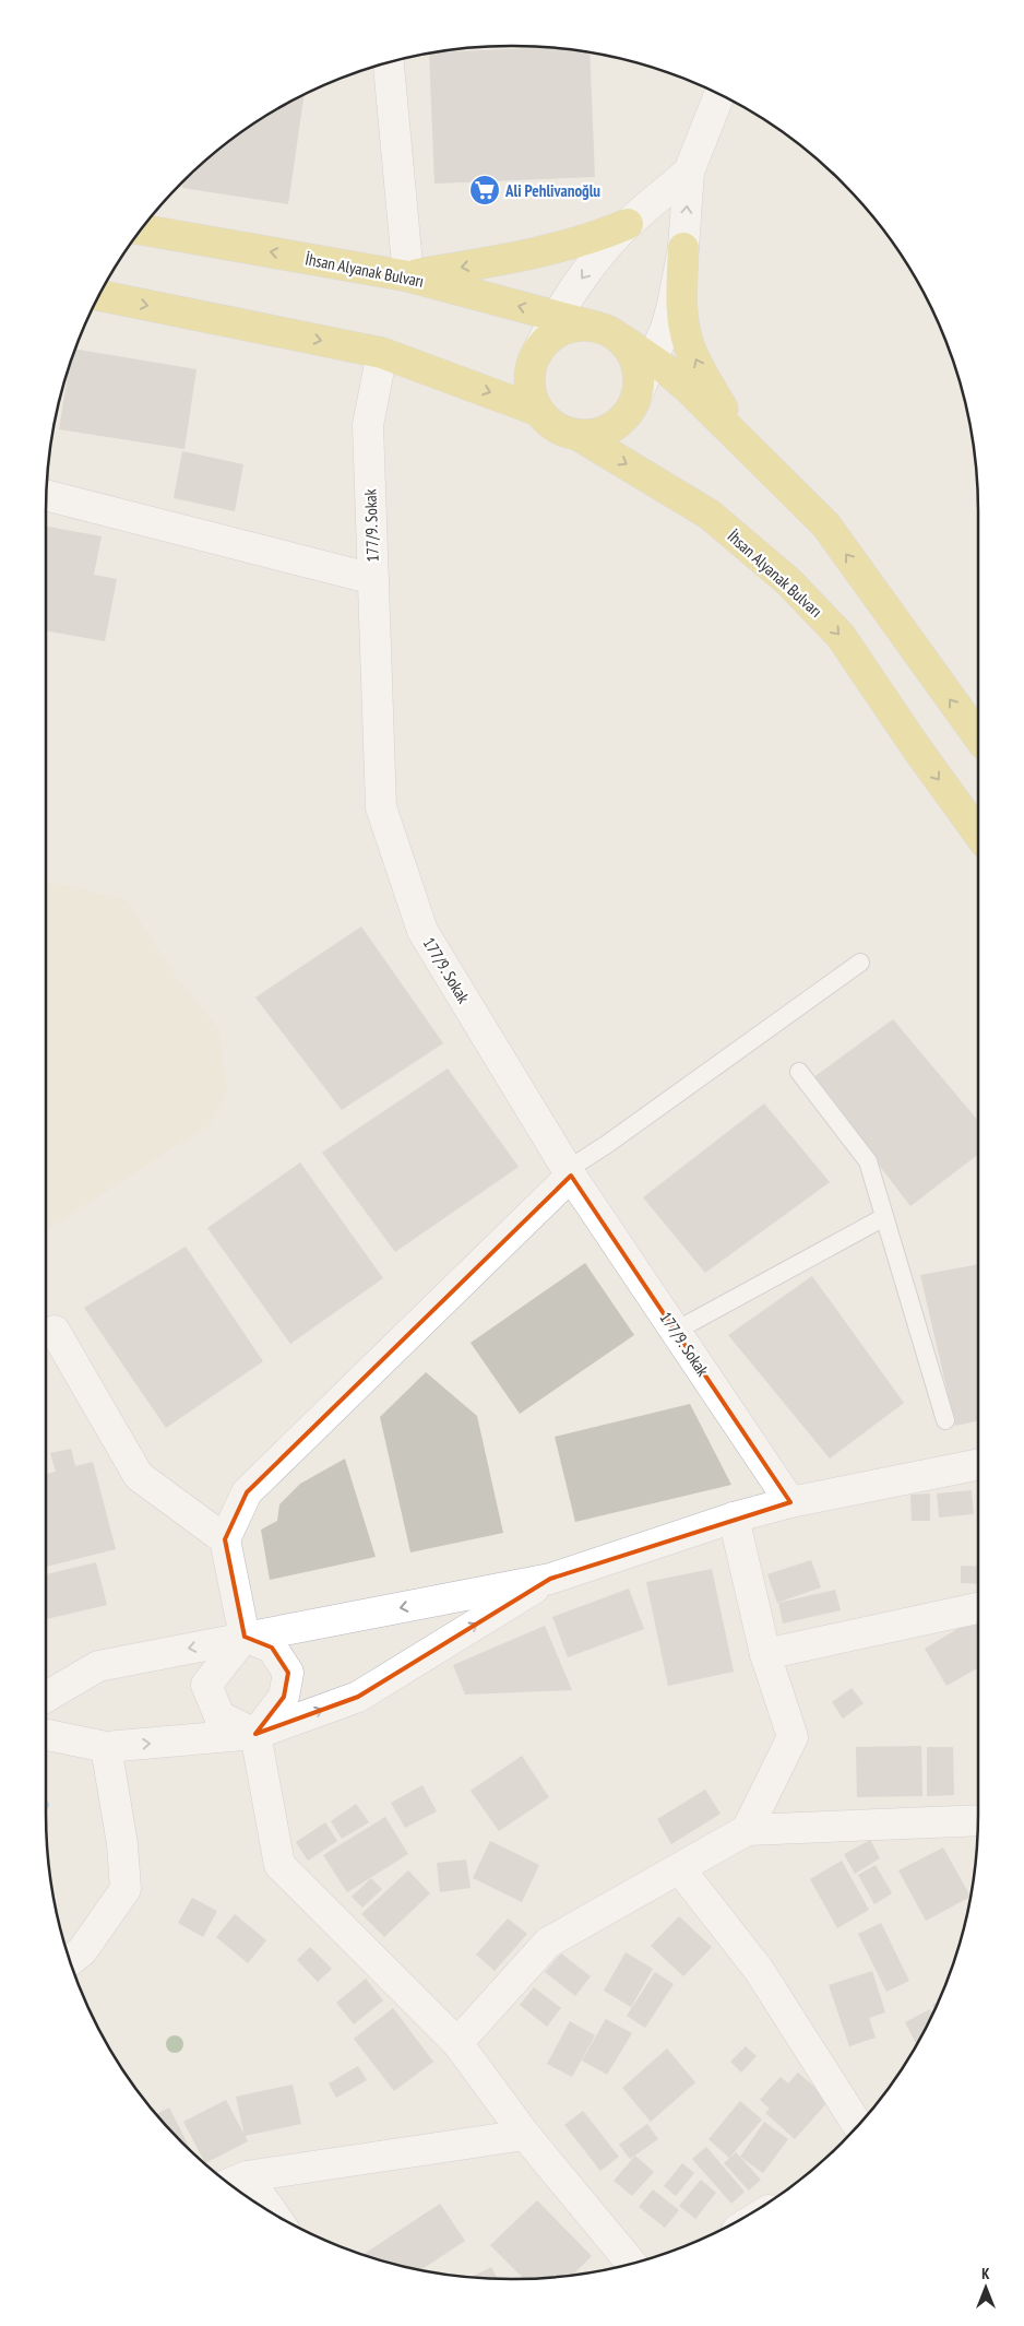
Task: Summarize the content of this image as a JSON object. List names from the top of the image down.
{
  "streets": {
    "main road": ["İhsan Alyanak Bulvarı"],
    "street": ["177/9. Sokak"]
  },
  "places": {
    "supermarket": ["Ali Pehlivanoğlu"]
  },
  "north": "top"
}
